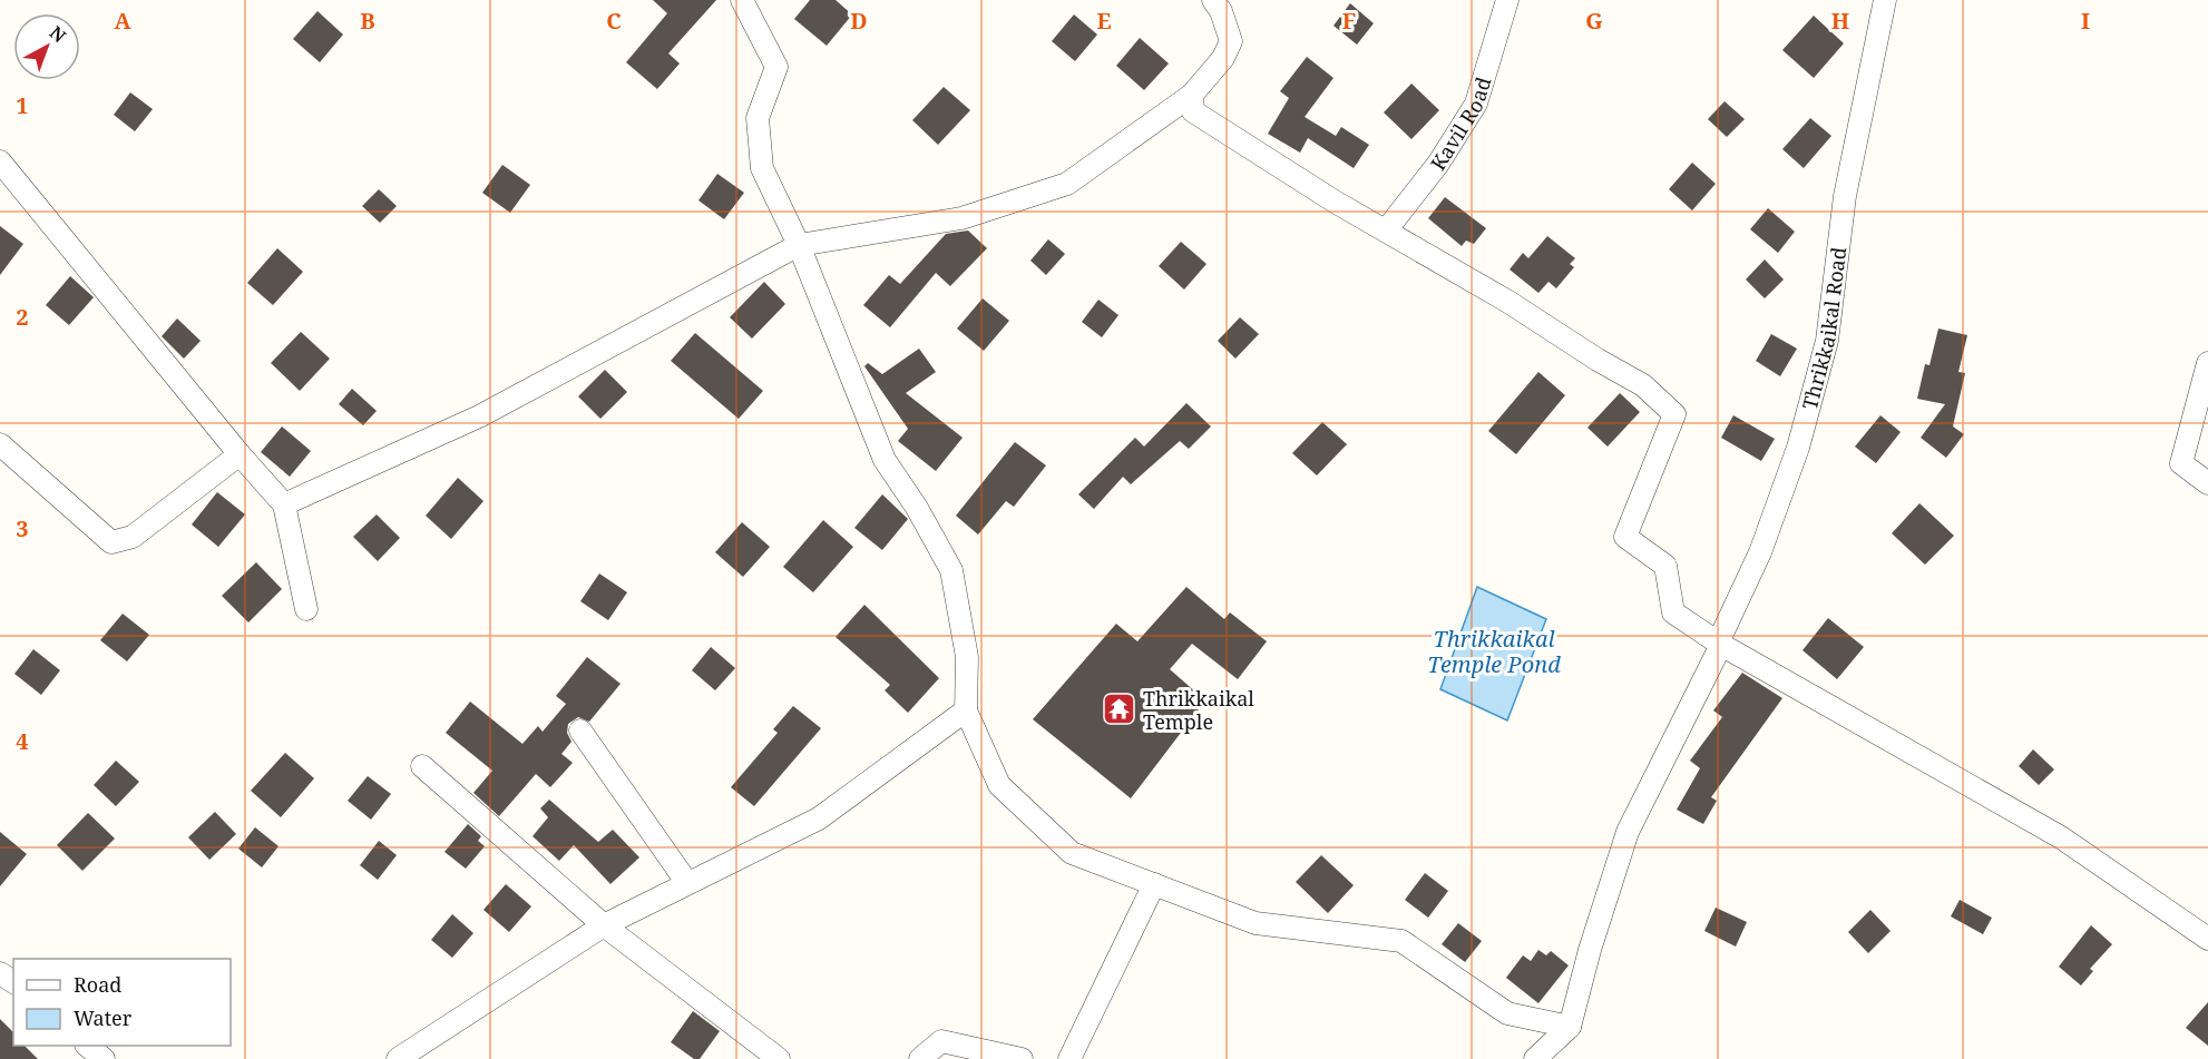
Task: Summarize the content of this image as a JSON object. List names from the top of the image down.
{
  "streets": {
    "street": ["Kavil Road", "Thrikkaikal Road"]
  },
  "water": ["Thrikkaikal Temple Pond"],
  "places": {
    "temple": ["Thrikkaikal Temple"]
  },
  "legend": ["Road", "Water"],
  "north": "top right",
  "grid": {
    "columns": [
      "A",
      "B",
      "C",
      "D",
      "E",
      "F",
      "G",
      "H",
      "I"
    ],
    "rows": [
      "1",
      "2",
      "3",
      "4"
    ]
  }
}
